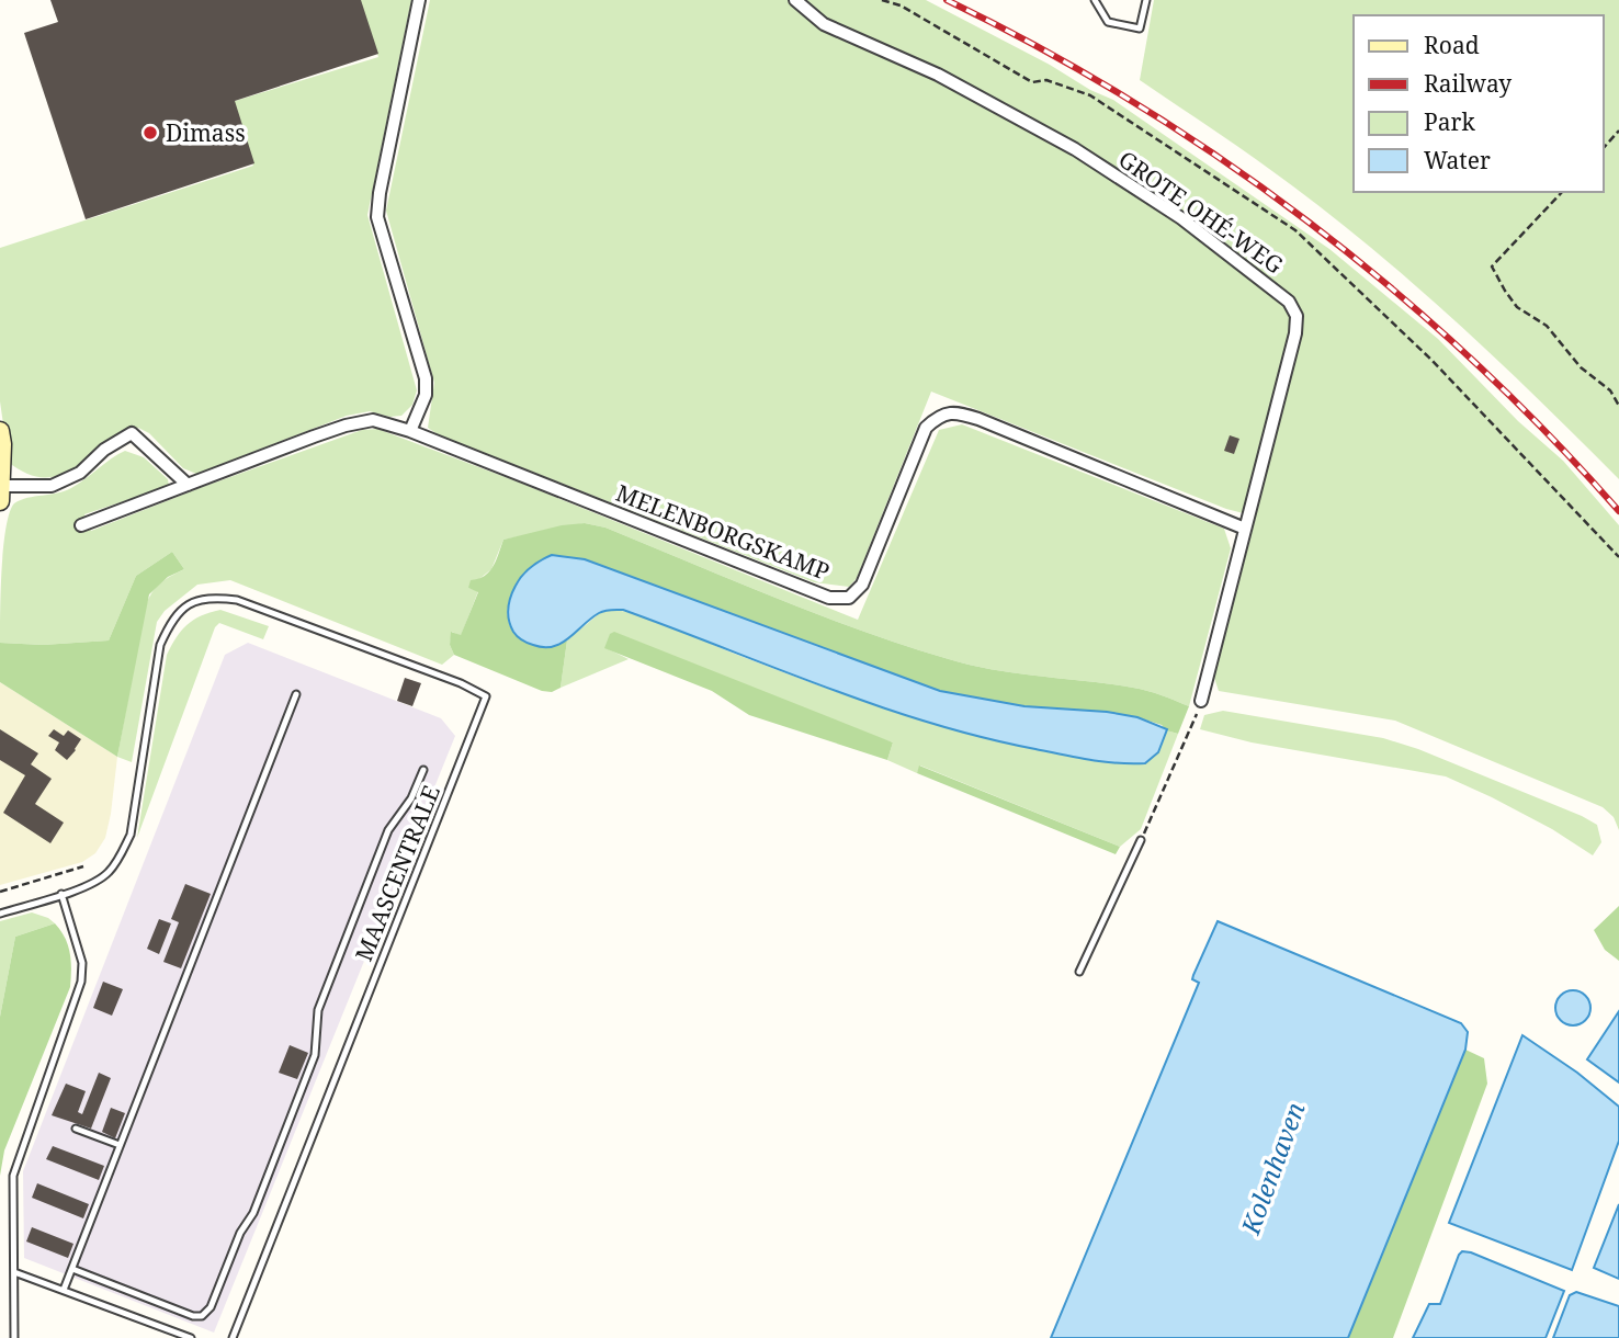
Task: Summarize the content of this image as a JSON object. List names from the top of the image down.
{
  "streets": {
    "street": ["GROTE OHÉ-WEG", "MELENBORGSKAMP"],
    "lane": ["MAASCENTRALE"]
  },
  "crossings": [
    ["GROTE OHÉ-WEG", "MELENBORGSKAMP"]
  ],
  "water": ["Kolenhaven"],
  "places": ["Dimass"],
  "legend": [
    "Road",
    "Railway",
    "Park",
    "Water"
  ]
}
